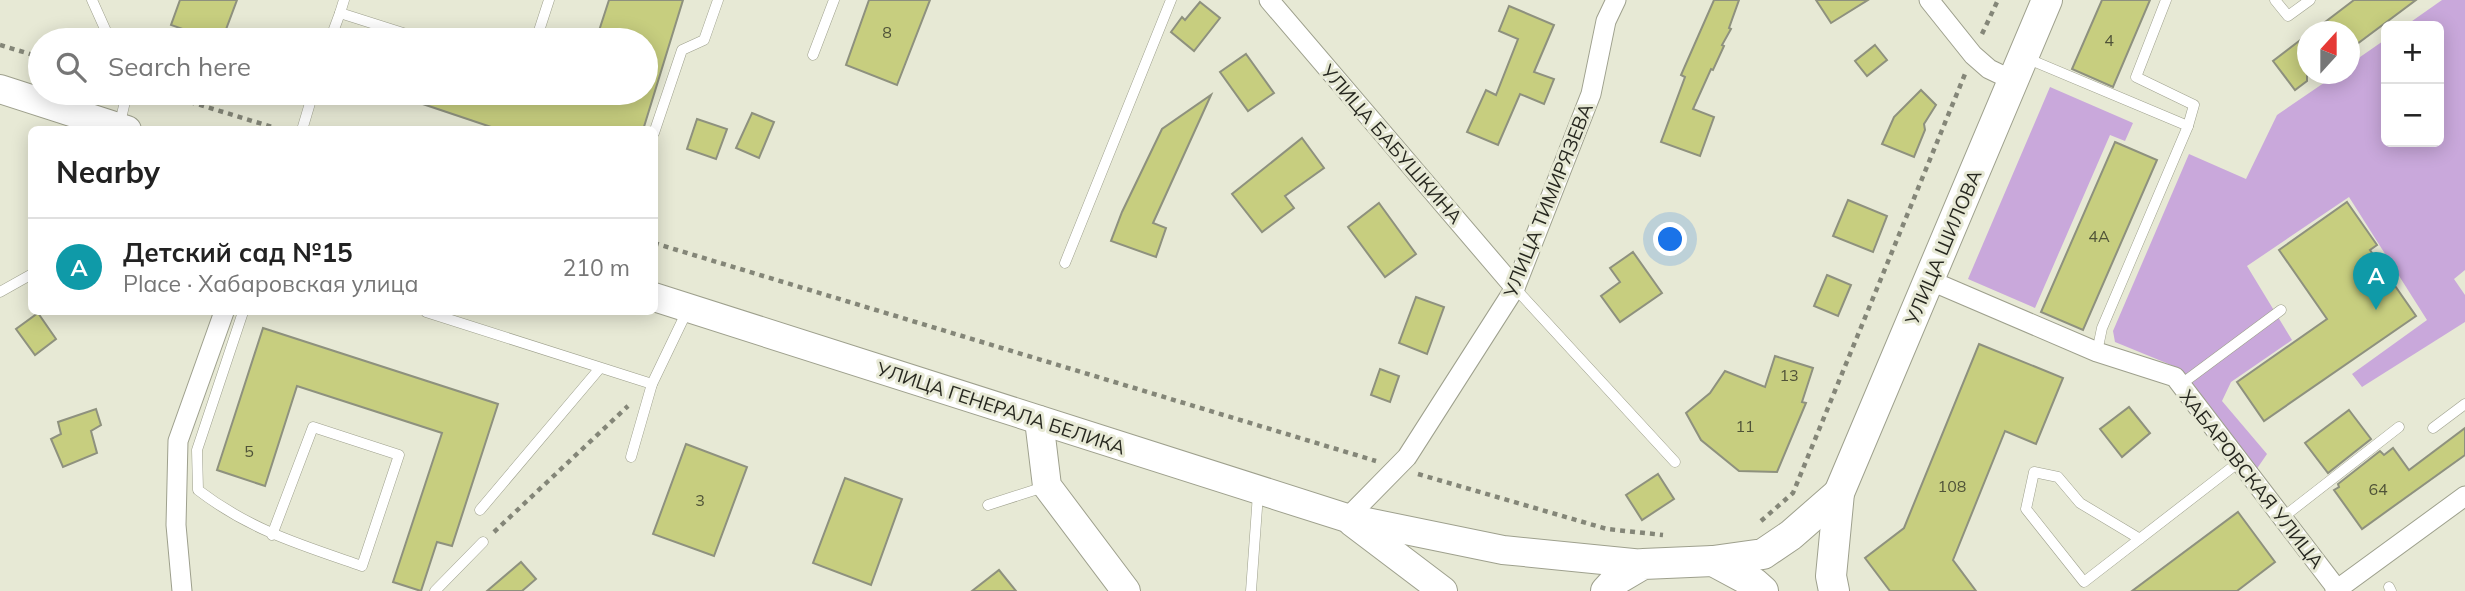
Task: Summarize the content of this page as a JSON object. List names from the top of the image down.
{
  "streets": {
    "main road": ["УЛИЦА ШИЛОВА", "УЛИЦА ГЕНЕРАЛА БЕЛИКА"],
    "street": ["УЛИЦА БАБУШКИНА", "УЛИЦА ТИМИРЯЗЕВА", "ХАБАРОВСКАЯ УЛИЦА"]
  },
  "crossings": [
    ["УЛИЦА БАБУШКИНА", "УЛИЦА ТИМИРЯЗЕВА"],
    ["УЛИЦА ТИМИРЯЗЕВА", "УЛИЦА ГЕНЕРАЛА БЕЛИКА"],
    ["УЛИЦА ШИЛОВА", "ХАБАРОВСКАЯ УЛИЦА"]
  ],
  "house_numbers": [
    "8",
    "4",
    "4А",
    "13",
    "11",
    "5",
    "108",
    "64",
    "3"
  ],
  "north": "top",
  "page": {
    "map_buttons": ["+", "−"],
    "search": "Search here",
    "heading": "Nearby",
    "list": [
      {
        "mark": "A",
        "name": "Детский сад №15",
        "note": "Place · Хабаровская улица",
        "value": "210 m"
      }
    ],
    "pins": "A"
  }
}
